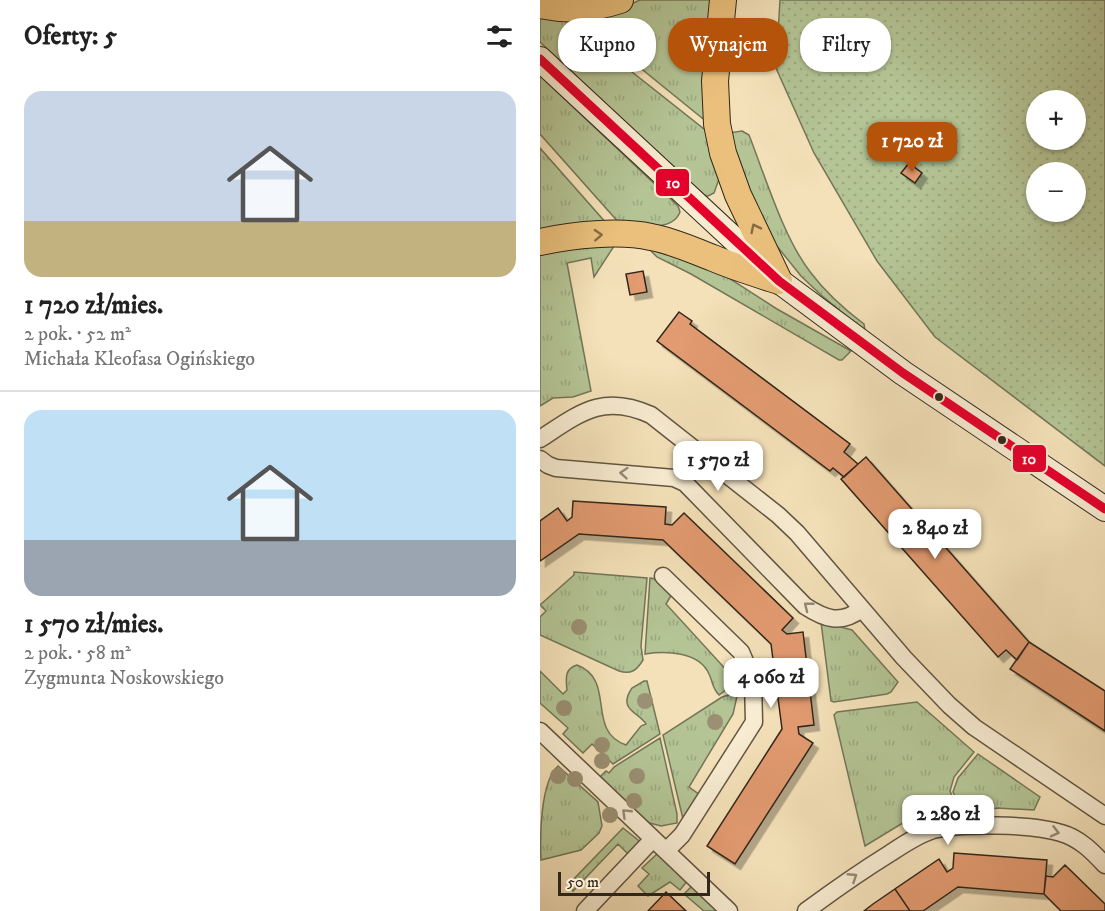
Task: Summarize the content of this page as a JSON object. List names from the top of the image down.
{
  "lines": ["transit line 10"],
  "scale_bar": "50 m",
  "page": {
    "heading": "Oferty: 5",
    "chip": ["Kupno", "Wynajem", "Filtry"],
    "list": [
      {
        "name": "1 720 zł/mies.",
        "note": "2 pok. · 52 m² · Michała Kleofasa Ogińskiego"
      },
      {
        "name": "1 570 zł/mies.",
        "note": "2 pok. · 58 m² · Zygmunta Noskowskiego"
      }
    ],
    "map_buttons": ["+", "−"],
    "price": [
      "1 720 zł",
      "1 570 zł",
      "2 840 zł",
      "4 060 zł",
      "2 280 zł"
    ],
    "scale": "50 m"
  }
}
